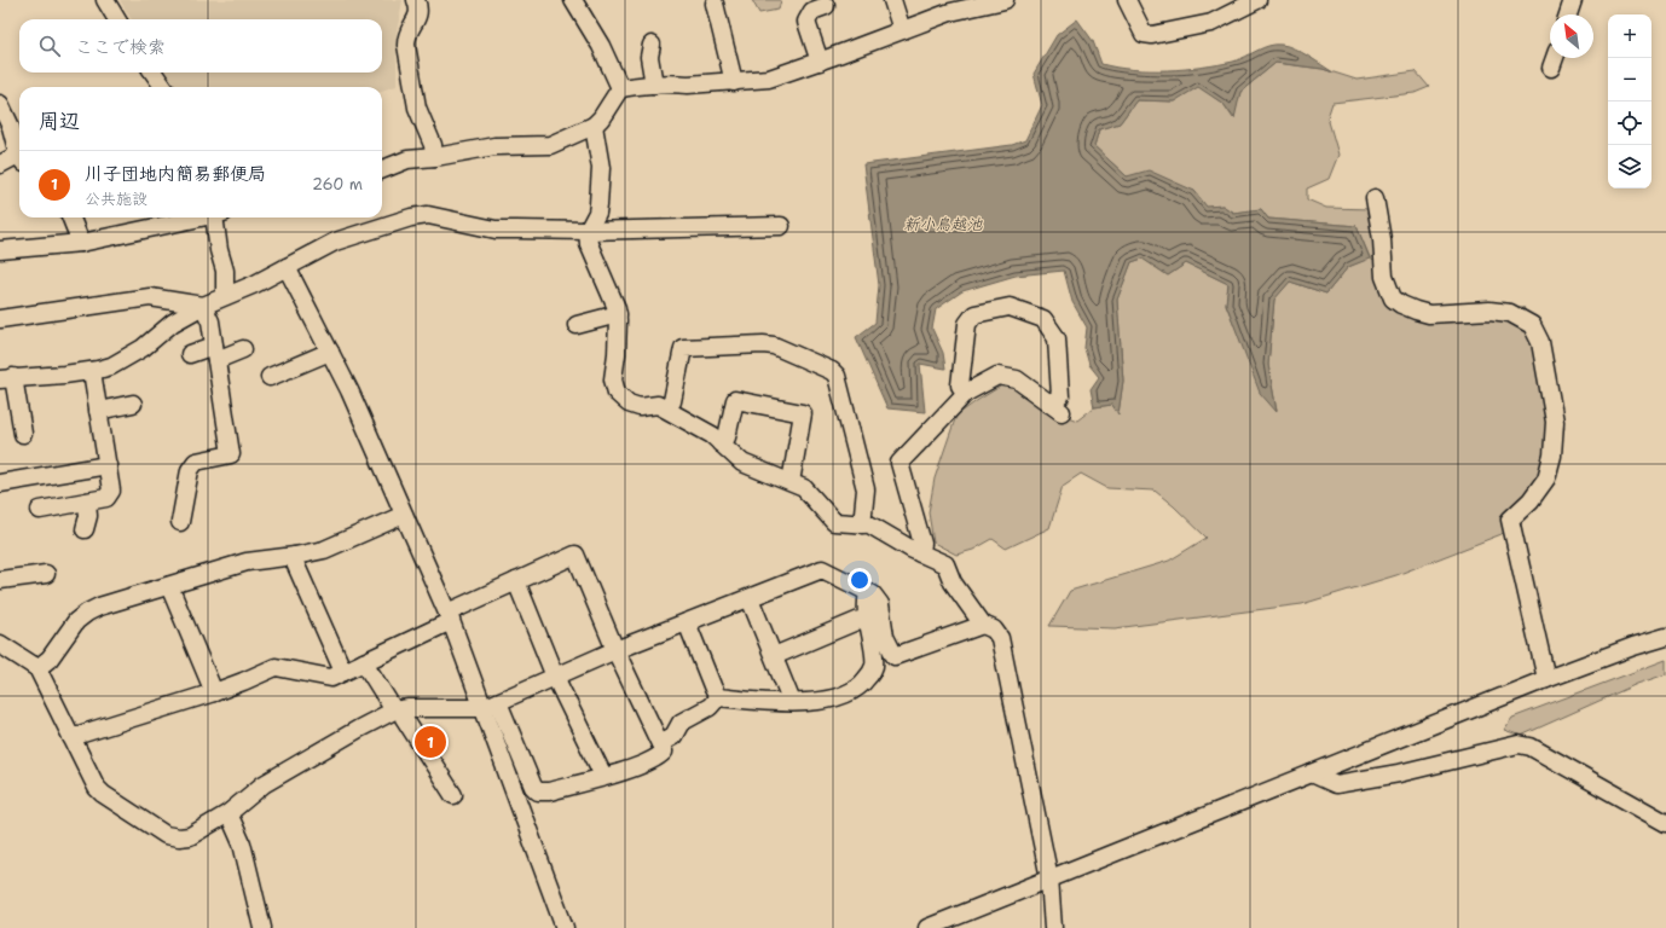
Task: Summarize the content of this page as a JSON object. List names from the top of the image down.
{
  "water": ["新小鳥越池"],
  "north": "top left",
  "page": {
    "map_buttons": ["+", "−"],
    "search": "ここで検索",
    "heading": "周辺",
    "list": [
      {
        "mark": "1",
        "name": "川子団地内簡易郵便局",
        "note": "公共施設",
        "value": "260 m"
      }
    ],
    "pins": "1"
  }
}
